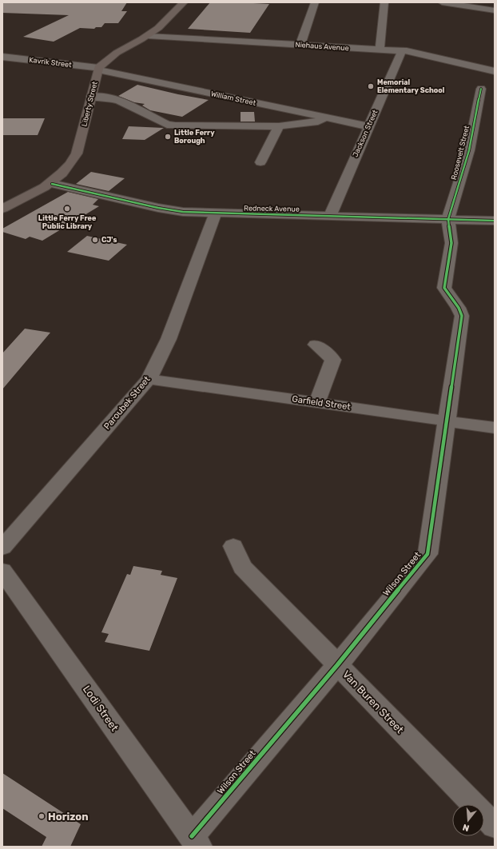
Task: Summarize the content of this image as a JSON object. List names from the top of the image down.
{
  "streets": {
    "main road": ["Liberty Street"],
    "street": [
      "Niehaus Avenue",
      "Kavrik Street",
      "William Street",
      "Jackson Street",
      "Roosevelt Street",
      "Redneck Avenue",
      "Paroubek Street",
      "Garfield Street",
      "Wilson Street",
      "Van Buren Street",
      "Lodi Street"
    ]
  },
  "crossings": [
    ["Niehaus Avenue", "Jackson Street"],
    ["Kavrik Street", "William Street"],
    ["Kavrik Street", "Liberty Street"],
    ["William Street", "Liberty Street"],
    ["William Street", "Jackson Street"],
    ["Liberty Street", "Redneck Avenue"],
    ["Jackson Street", "Redneck Avenue"],
    ["Roosevelt Street", "Redneck Avenue"],
    ["Roosevelt Street", "Wilson Street"],
    ["Redneck Avenue", "Paroubek Street"],
    ["Redneck Avenue", "Wilson Street"],
    ["Paroubek Street", "Garfield Street"],
    ["Garfield Street", "Wilson Street"],
    ["Wilson Street", "Van Buren Street"],
    ["Wilson Street", "Lodi Street"]
  ],
  "places": [
    "Memorial Elementary School",
    "Little Ferry Borough",
    "Little Ferry Free Public Library",
    "CJ's",
    "Horizon"
  ],
  "north": "bottom"
}
